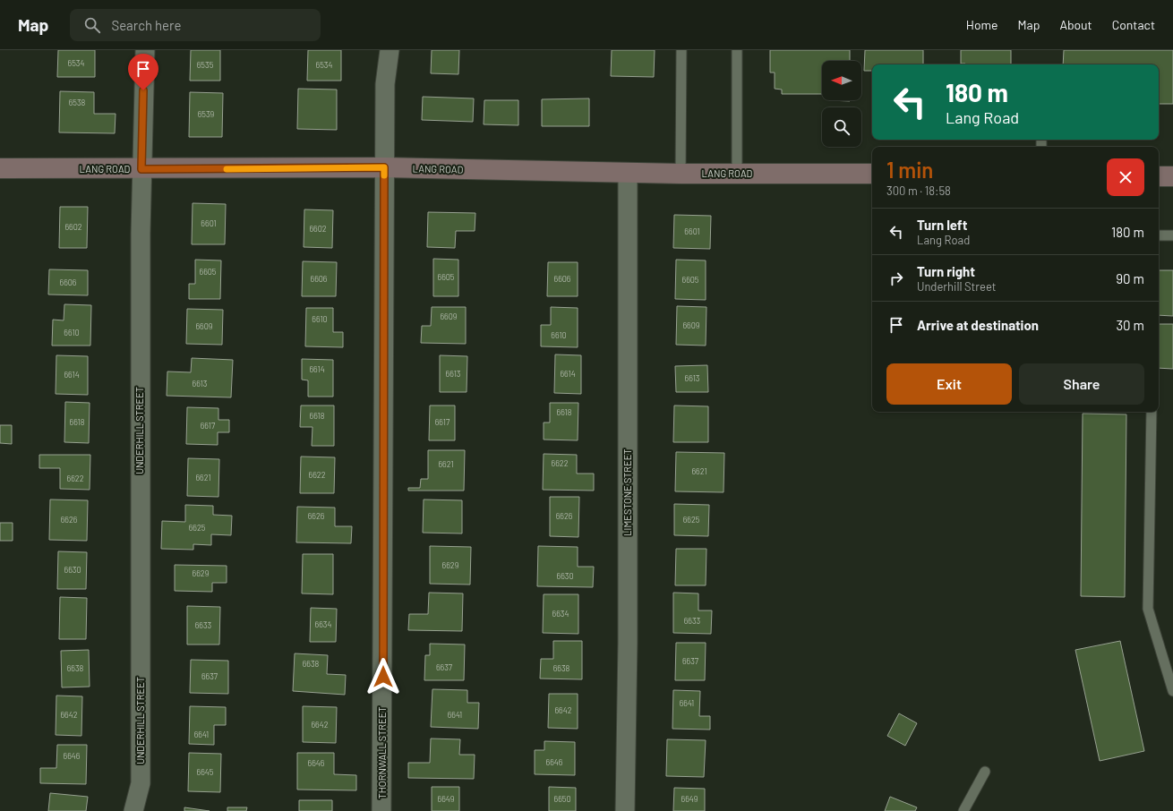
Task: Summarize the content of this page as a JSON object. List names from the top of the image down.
{
  "streets": {
    "street": [
      "LANG ROAD",
      "UNDERHILL STREET",
      "LIMESTONE STREET",
      "THORNWALL STREET"
    ]
  },
  "crossings": [
    ["LANG ROAD", "UNDERHILL STREET"],
    ["LANG ROAD", "LIMESTONE STREET"],
    ["LANG ROAD", "THORNWALL STREET"]
  ],
  "house_numbers": [
    "6534",
    "6535",
    "6534",
    "6538",
    "6539",
    "6601",
    "6602",
    "6602",
    "6601",
    "6605",
    "6605",
    "6606",
    "6606",
    "6605",
    "6606",
    "6609",
    "6610",
    "6609",
    "6609",
    "6610",
    "6610",
    "6614",
    "6613",
    "6614",
    "6614",
    "6613",
    "6613",
    "6618",
    "6618",
    "6618",
    "6617",
    "6617",
    "6622",
    "6621",
    "6621",
    "6622",
    "6621",
    "6622",
    "6626",
    "6626",
    "6626",
    "6625",
    "6625",
    "6629",
    "6630",
    "6629",
    "6630",
    "6634",
    "6633",
    "6634",
    "6633",
    "6637",
    "6638",
    "6637",
    "6638",
    "6638",
    "6637",
    "6641",
    "6642",
    "6642",
    "6641",
    "6642",
    "6641",
    "6646",
    "6646",
    "6646",
    "6645",
    "6649",
    "6650",
    "6649"
  ],
  "north": "left",
  "page": {
    "header": "Map",
    "search": "Search here",
    "nav": [
      "Home",
      "Map",
      "About",
      "Contact"
    ],
    "turn": ["180 m", "Lang Road"],
    "heading": ["1 min", "300 m · 18:58"],
    "list": [
      {
        "name": "Turn left",
        "note": "Lang Road",
        "value": "180 m"
      },
      {
        "name": "Turn right",
        "note": "Underhill Street",
        "value": "90 m"
      },
      {
        "name": "Arrive at destination",
        "value": "30 m"
      }
    ],
    "buttons": ["Exit", "Share"]
  }
}
